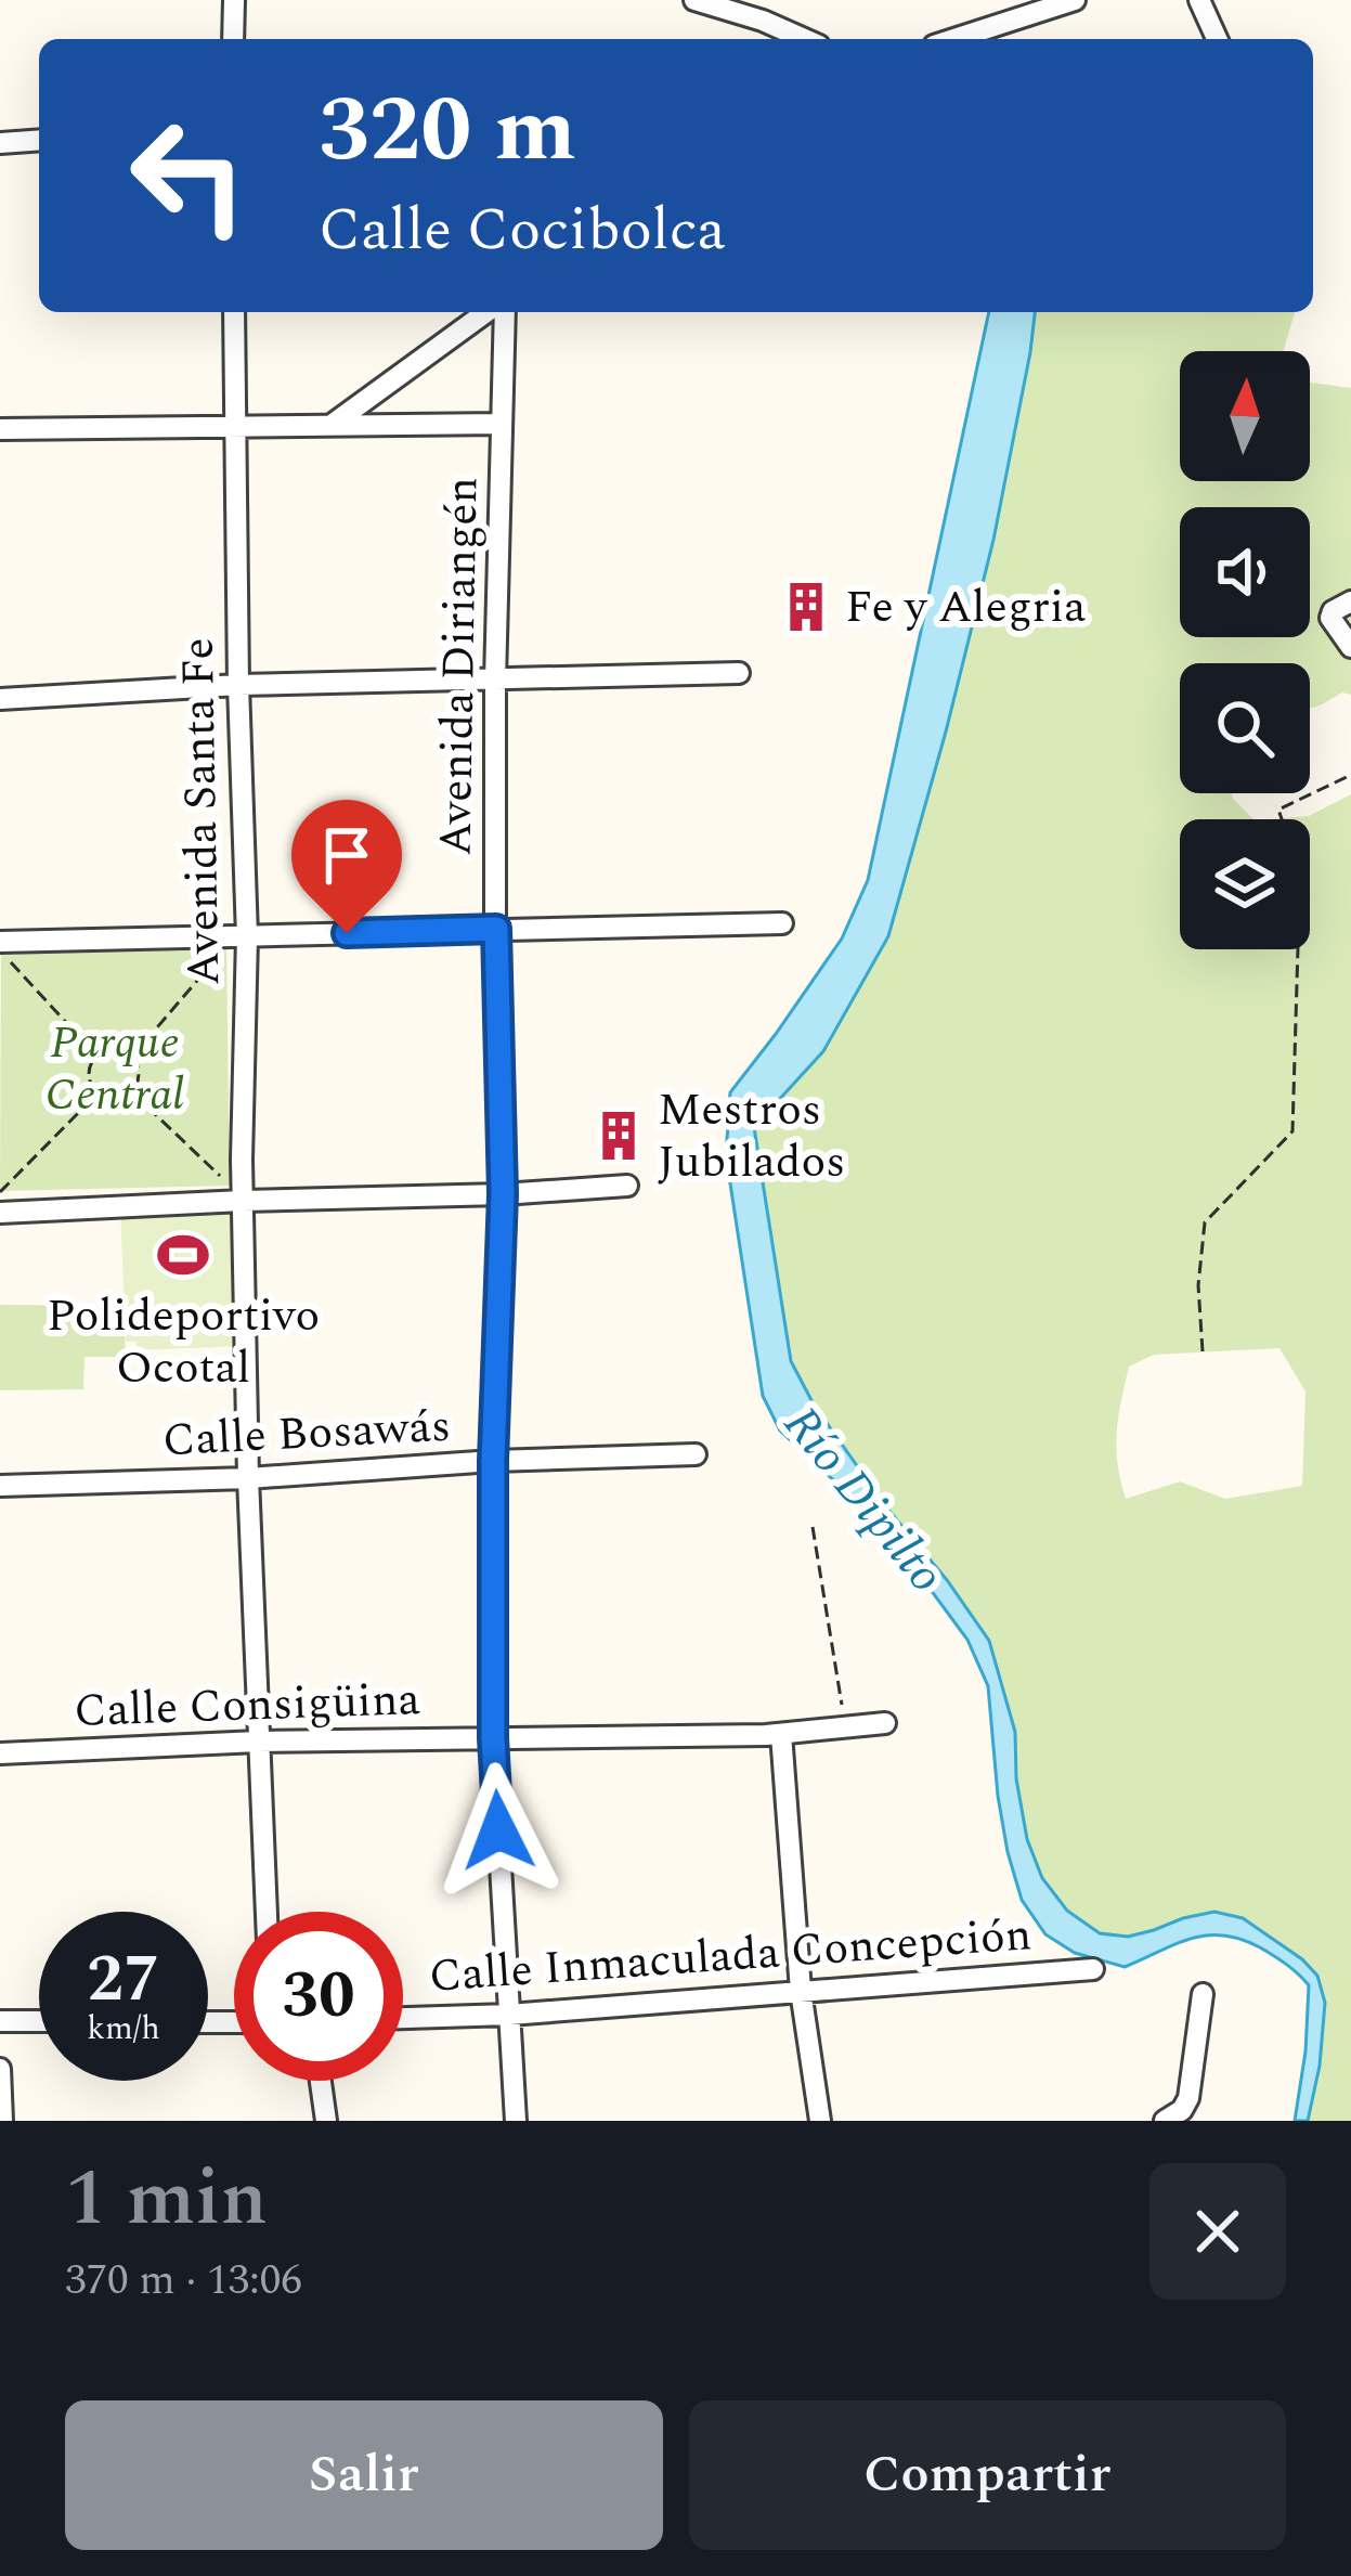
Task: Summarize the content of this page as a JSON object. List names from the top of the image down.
{
  "streets": {
    "street": [
      "Avenida Diriangén",
      "Avenida Santa Fe",
      "Calle Bosawás",
      "Calle Consigüina",
      "Calle Inmaculada Concepción"
    ]
  },
  "crossings": [
    ["Avenida Diriangén", "Calle Bosawás"],
    ["Avenida Diriangén", "Calle Consigüina"],
    ["Avenida Diriangén", "Calle Inmaculada Concepción"],
    ["Avenida Santa Fe", "Calle Bosawás"],
    ["Avenida Santa Fe", "Calle Consigüina"]
  ],
  "water": ["Río Dipilto"],
  "parks": ["Parque Central"],
  "places": {
    "building": ["Fe y Alegria", "Mestros Jubilados"],
    "sports": ["Polideportivo Ocotal"]
  },
  "north": "top",
  "page": {
    "turn": ["320 m", "Calle Cocibolca"],
    "speed": "27 km/h",
    "limit": "30",
    "heading": ["1 min", "370 m · 13:06"],
    "buttons": ["Salir", "Compartir"]
  }
}
